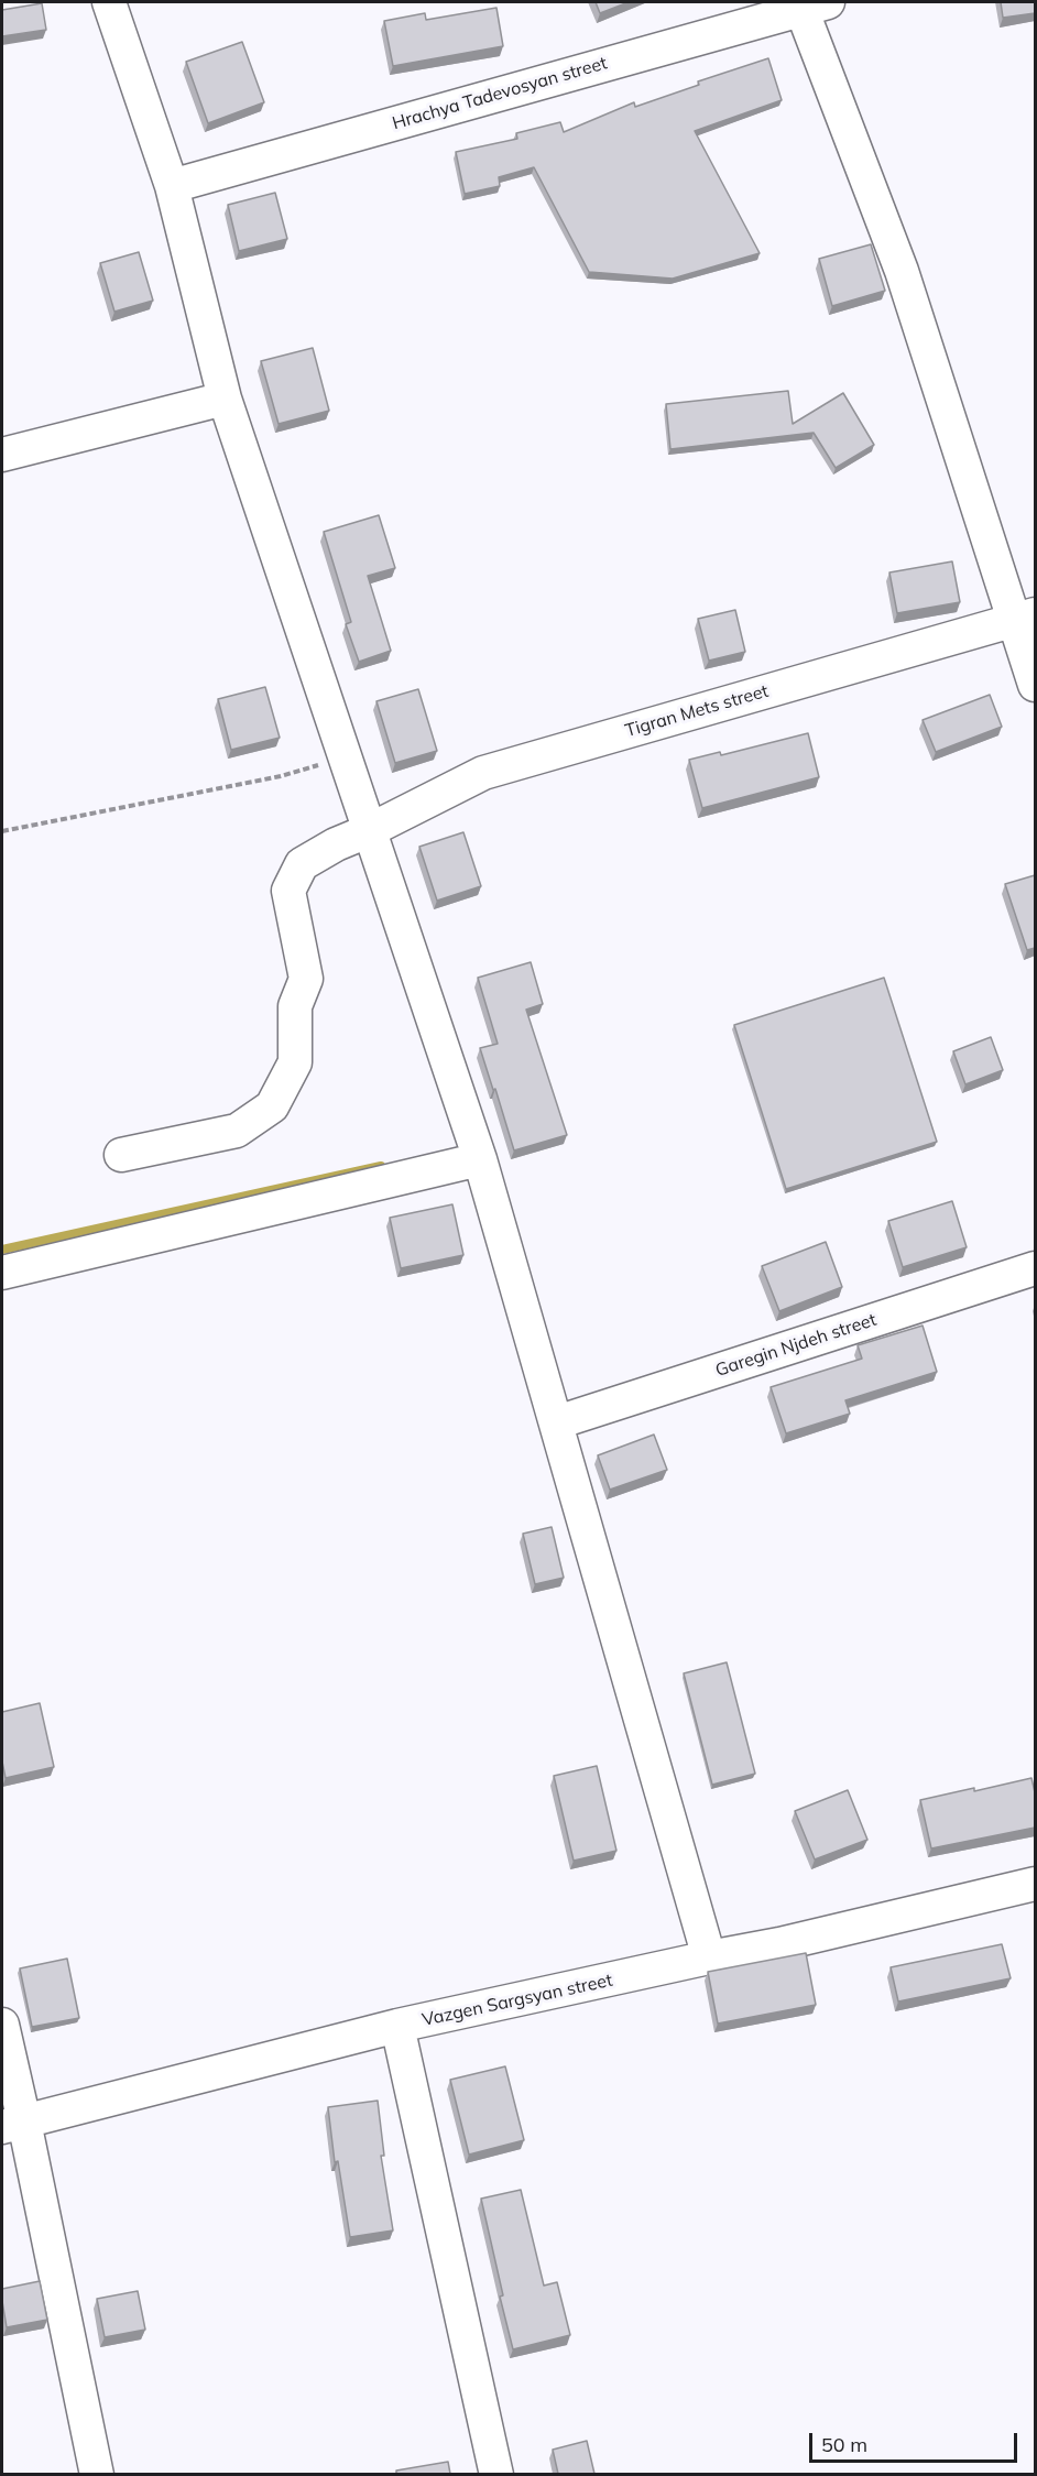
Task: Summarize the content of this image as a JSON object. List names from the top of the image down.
{
  "streets": {
    "street": [
      "Hrachya Tadevosyan street",
      "Tigran Mets street",
      "Garegin Njdeh street",
      "Vazgen Sargsyan street"
    ]
  },
  "scale_bar": "50 m"
}
